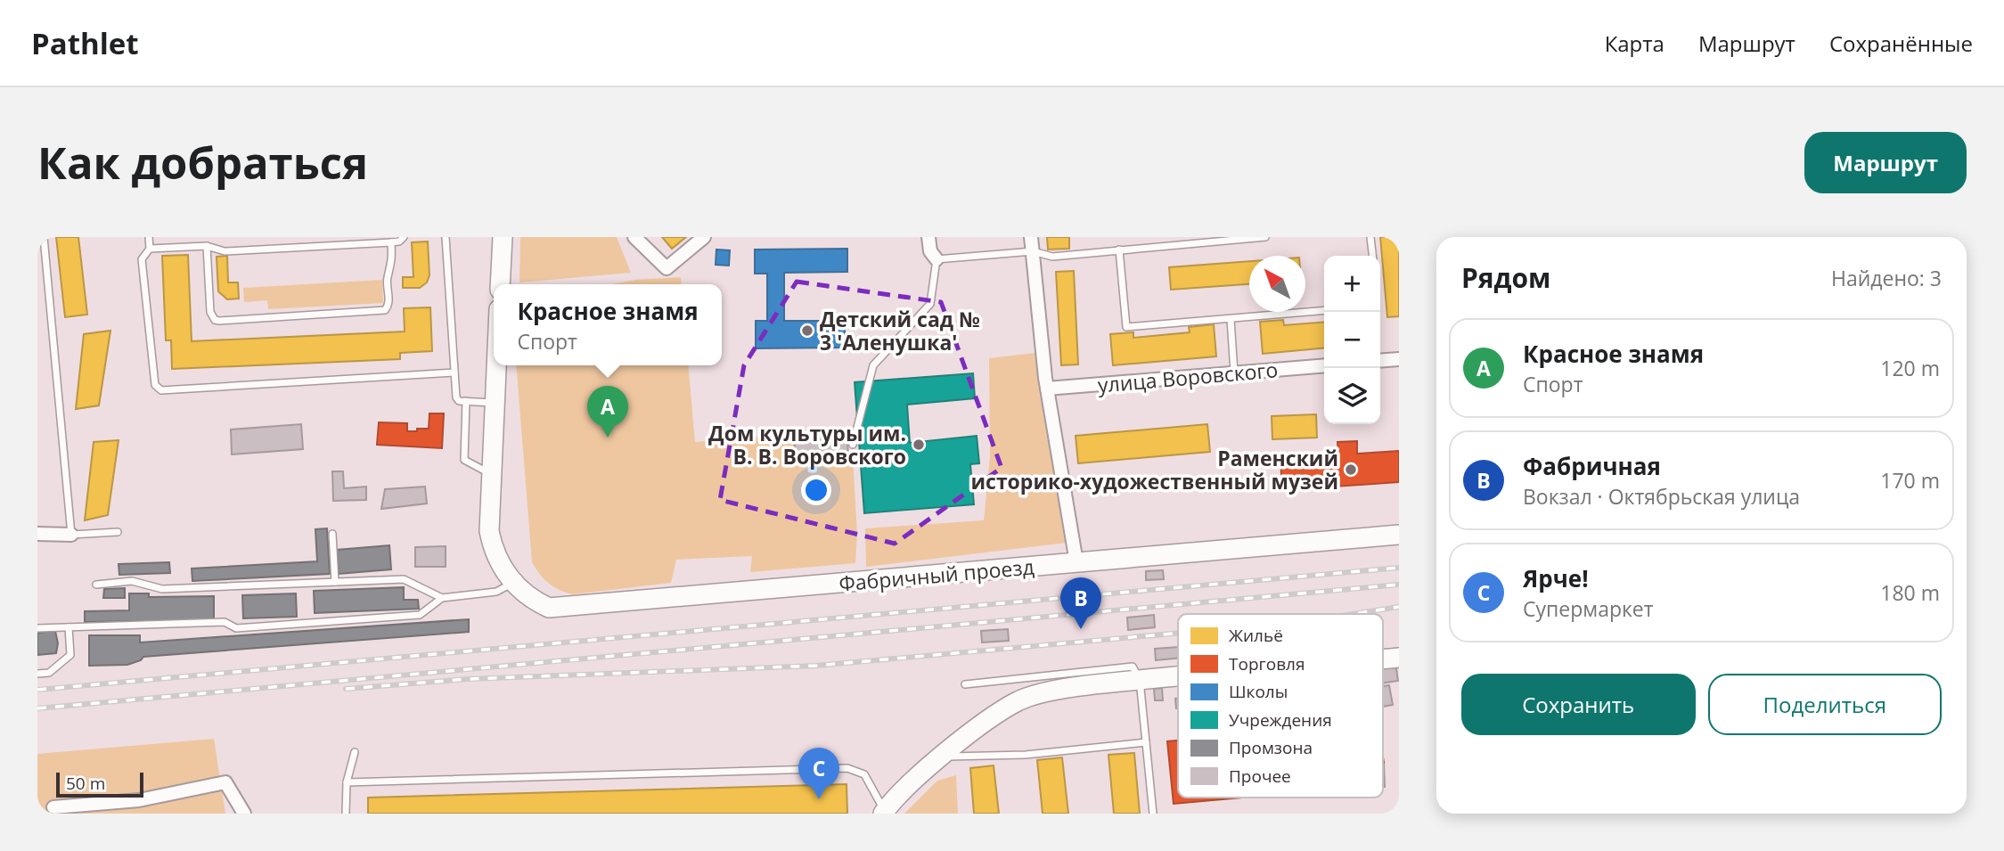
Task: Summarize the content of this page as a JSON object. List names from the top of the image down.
{
  "streets": {
    "main road": ["Фабричный проезд"],
    "street": ["улица Воровского"]
  },
  "places": ["Детский сад № 3 'Аленушка'", "Дом культуры им. В. В. Воровского", "Раменский историко-художественный музей"],
  "legend": [
    "Жильё",
    "Торговля",
    "Школы",
    "Учреждения",
    "Промзона",
    "Прочее"
  ],
  "scale_bar": "50 m",
  "north": "top left",
  "page": {
    "header": "Pathlet",
    "nav": ["Карта", "Маршрут", "Сохранённые"],
    "buttons": [
      "Маршрут",
      ["Сохранить", "Поделиться"]
    ],
    "title": "Как добраться",
    "heading": ["Рядом", "Найдено: 3"],
    "map_buttons": ["+", "−"],
    "popup": ["Красное знамя", "Спорт"],
    "list": [
      {
        "mark": "A",
        "name": "Красное знамя",
        "note": "Спорт",
        "value": "120 m"
      },
      {
        "mark": "B",
        "name": "Фабричная",
        "note": "Вокзал · Октябрьская улица",
        "value": "170 m"
      },
      {
        "mark": "C",
        "name": "Ярче!",
        "note": "Супермаркет",
        "value": "180 m"
      }
    ],
    "pins": ["A", "B", "C"],
    "scale": "50 m"
  }
}
